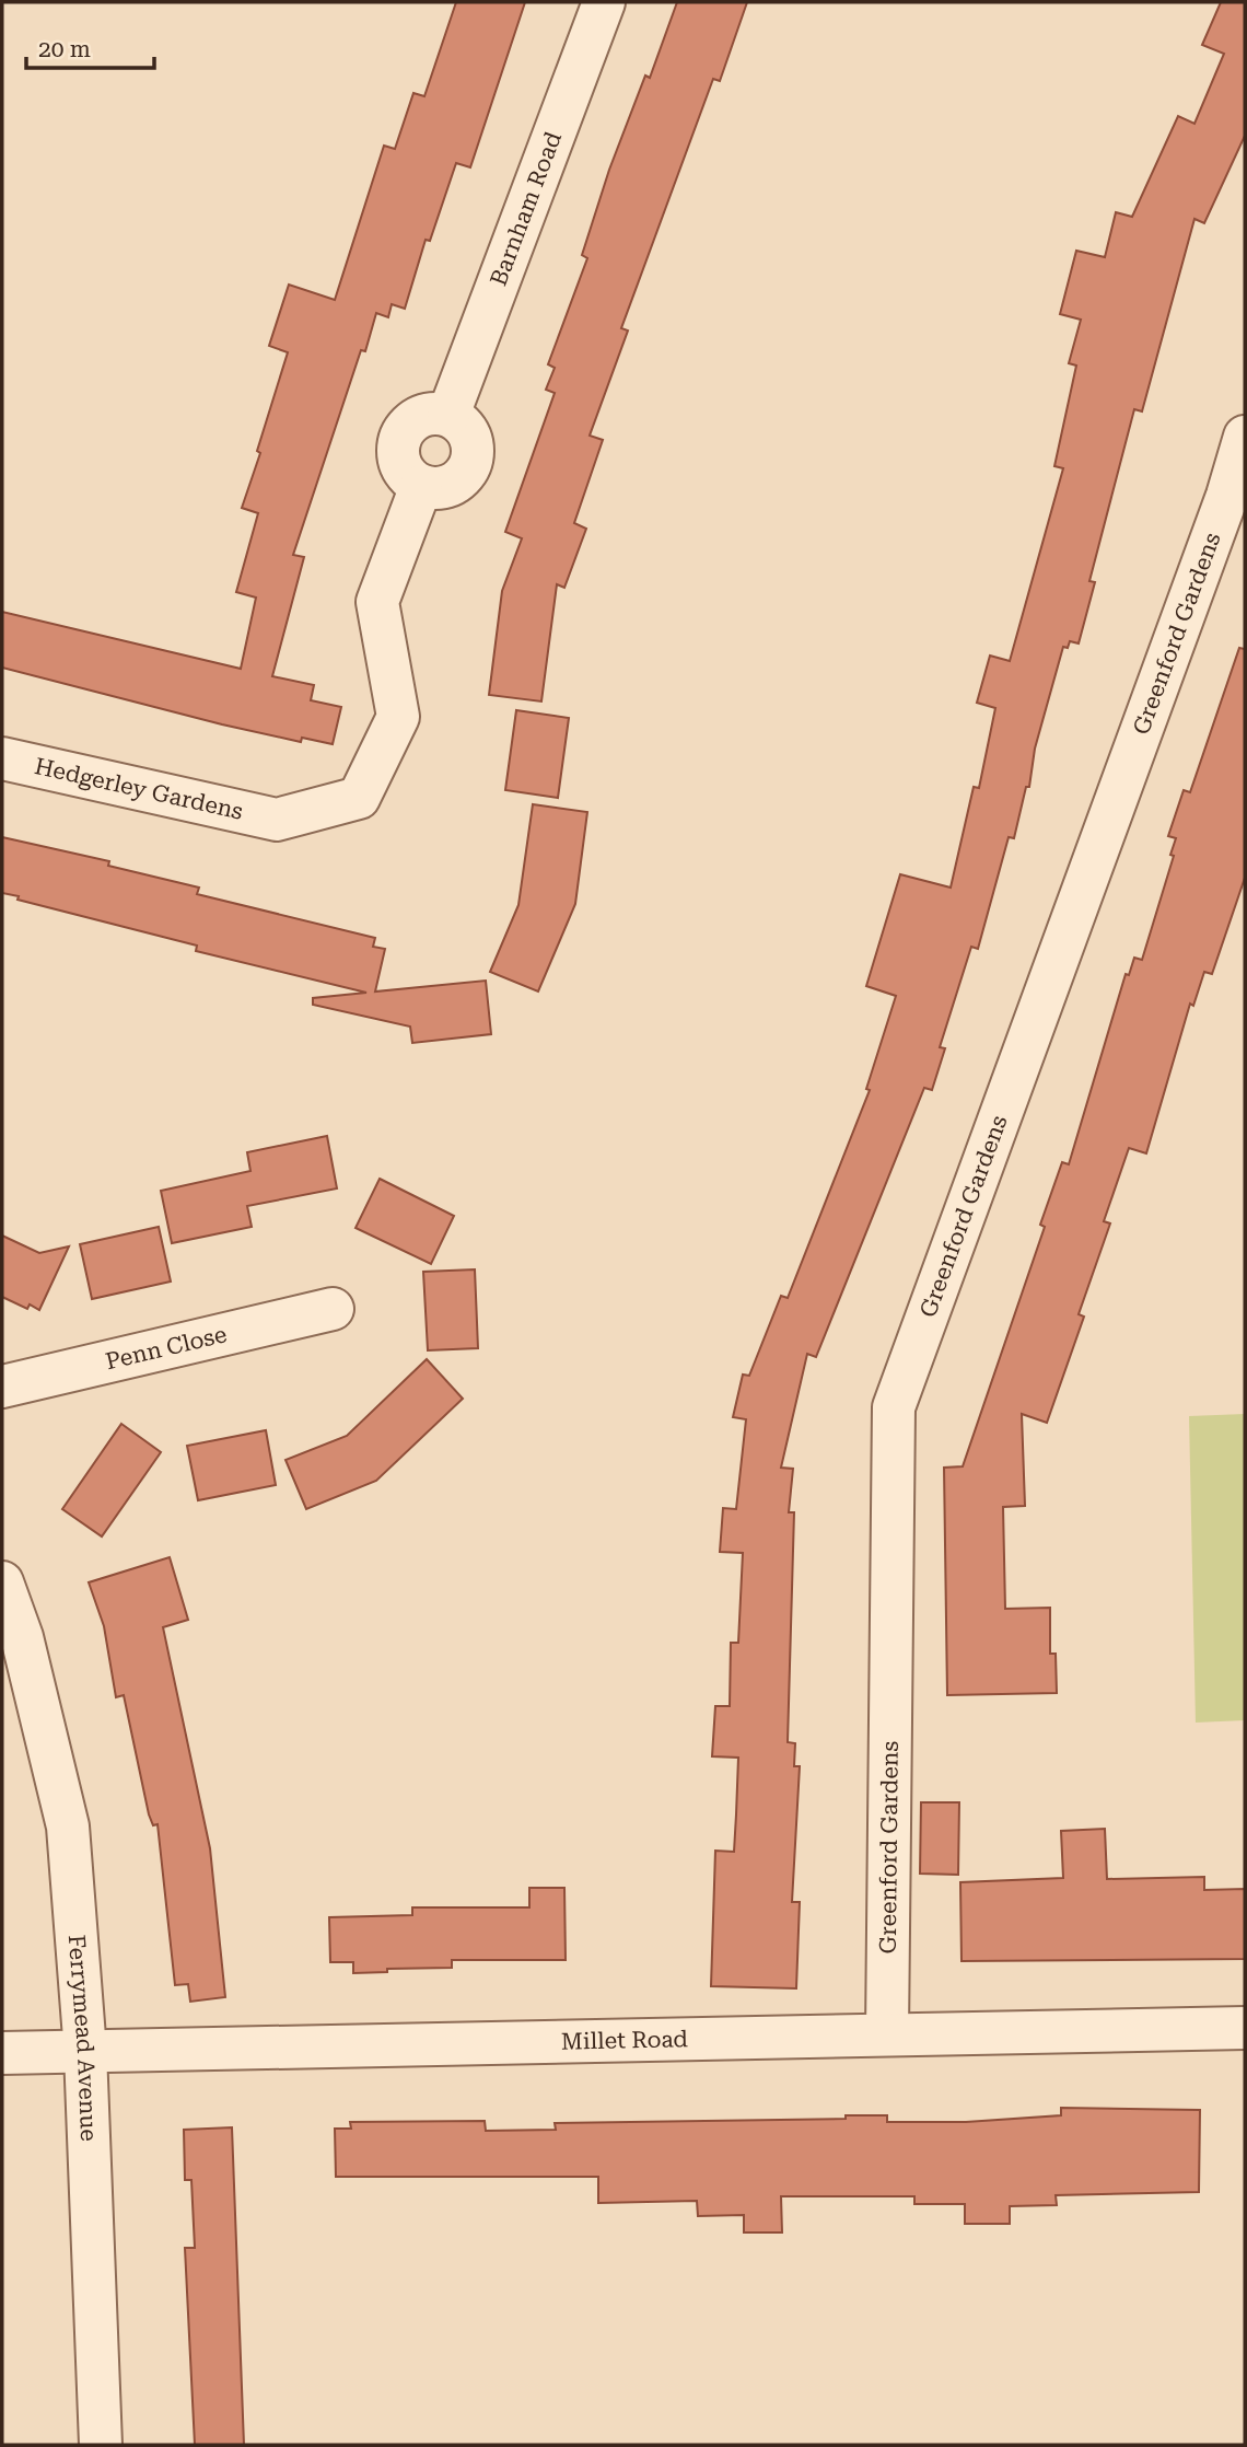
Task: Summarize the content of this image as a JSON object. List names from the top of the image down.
{
  "streets": {
    "street": [
      "Barnham Road",
      "Greenford Gardens",
      "Hedgerley Gardens",
      "Penn Close",
      "Ferrymead Avenue",
      "Millet Road"
    ]
  },
  "crossings": [
    ["Barnham Road", "Hedgerley Gardens"],
    ["Greenford Gardens", "Millet Road"],
    ["Ferrymead Avenue", "Millet Road"]
  ],
  "scale_bar": "20 m"
}
